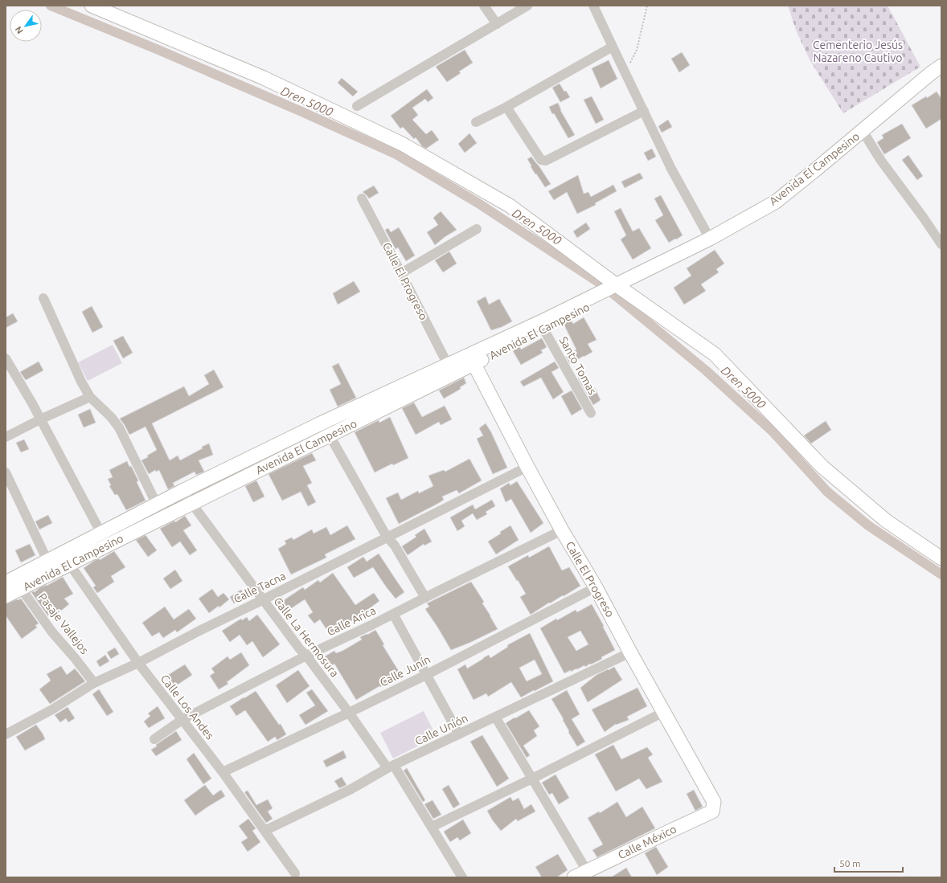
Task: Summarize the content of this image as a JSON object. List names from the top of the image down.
{
  "streets": {
    "street": [
      "Avenida El Campesino",
      "Calle El Progreso",
      "Santo Tomas",
      "Calle Tacna",
      "Calle Arica",
      "Pasaje Vallejos",
      "Calle La Hermosura",
      "Calle Junín",
      "Calle Los Andes",
      "Calle Unión",
      "Calle México"
    ]
  },
  "crossings": [
    ["Avenida El Campesino", "Calle El Progreso"],
    ["Avenida El Campesino", "Santo Tomas"],
    ["Avenida El Campesino", "Pasaje Vallejos"],
    ["Avenida El Campesino", "Calle La Hermosura"],
    ["Avenida El Campesino", "Calle Los Andes"],
    ["Calle El Progreso", "Calle Tacna"],
    ["Calle El Progreso", "Calle Arica"],
    ["Calle El Progreso", "Calle Junín"],
    ["Calle El Progreso", "Calle Unión"],
    ["Calle El Progreso", "Calle México"],
    ["Calle Tacna", "Pasaje Vallejos"],
    ["Calle Tacna", "Calle La Hermosura"],
    ["Calle Tacna", "Calle Los Andes"],
    ["Calle Arica", "Calle La Hermosura"],
    ["Calle Arica", "Calle Los Andes"],
    ["Calle La Hermosura", "Calle Junín"],
    ["Calle La Hermosura", "Calle Unión"],
    ["Calle Junín", "Calle Los Andes"],
    ["Calle Los Andes", "Calle Unión"]
  ],
  "water": ["Dren 5000"],
  "parks": ["Cementerio Jesús Nazareno Cautivo"],
  "scale_bar": "50 m",
  "north": "bottom left"
}
